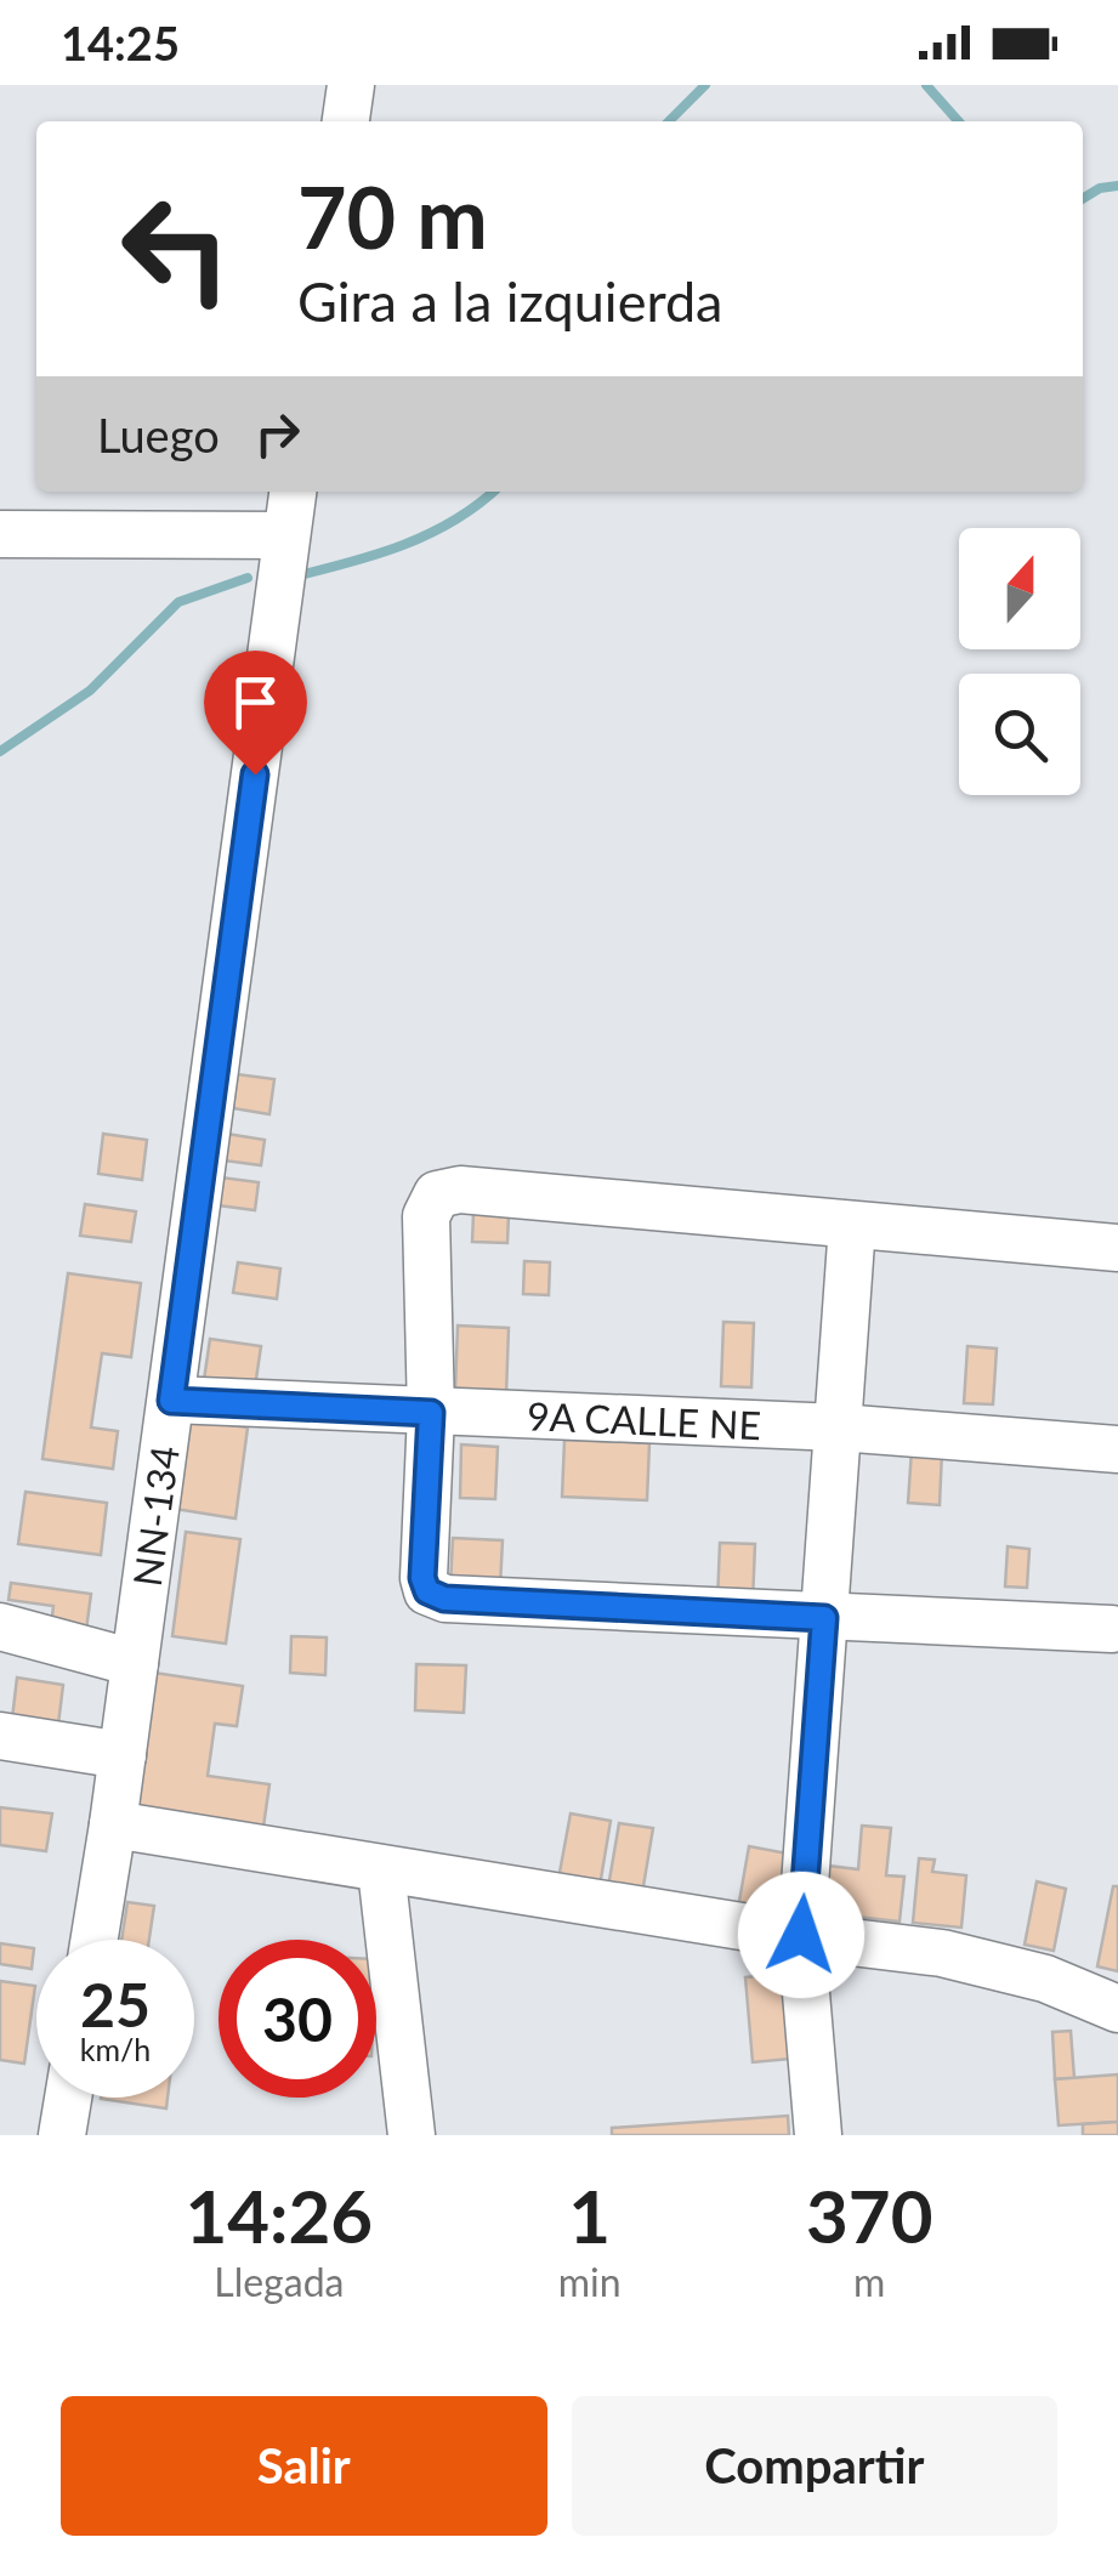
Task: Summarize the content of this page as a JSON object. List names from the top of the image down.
{
  "streets": {
    "street": ["9A CALLE NE", "NN-134"]
  },
  "crossings": [
    ["9A CALLE NE", "NN-134"]
  ],
  "north": "top",
  "page": {
    "status": "14:25",
    "turn": ["70 m", "Gira a la izquierda"],
    "then": "Luego",
    "speed": "25 km/h",
    "limit": "30",
    "eta": [
      "14:26",
      "Llegada",
      "1",
      "min",
      "370",
      "m"
    ],
    "buttons": ["Salir", "Compartir"]
  }
}
